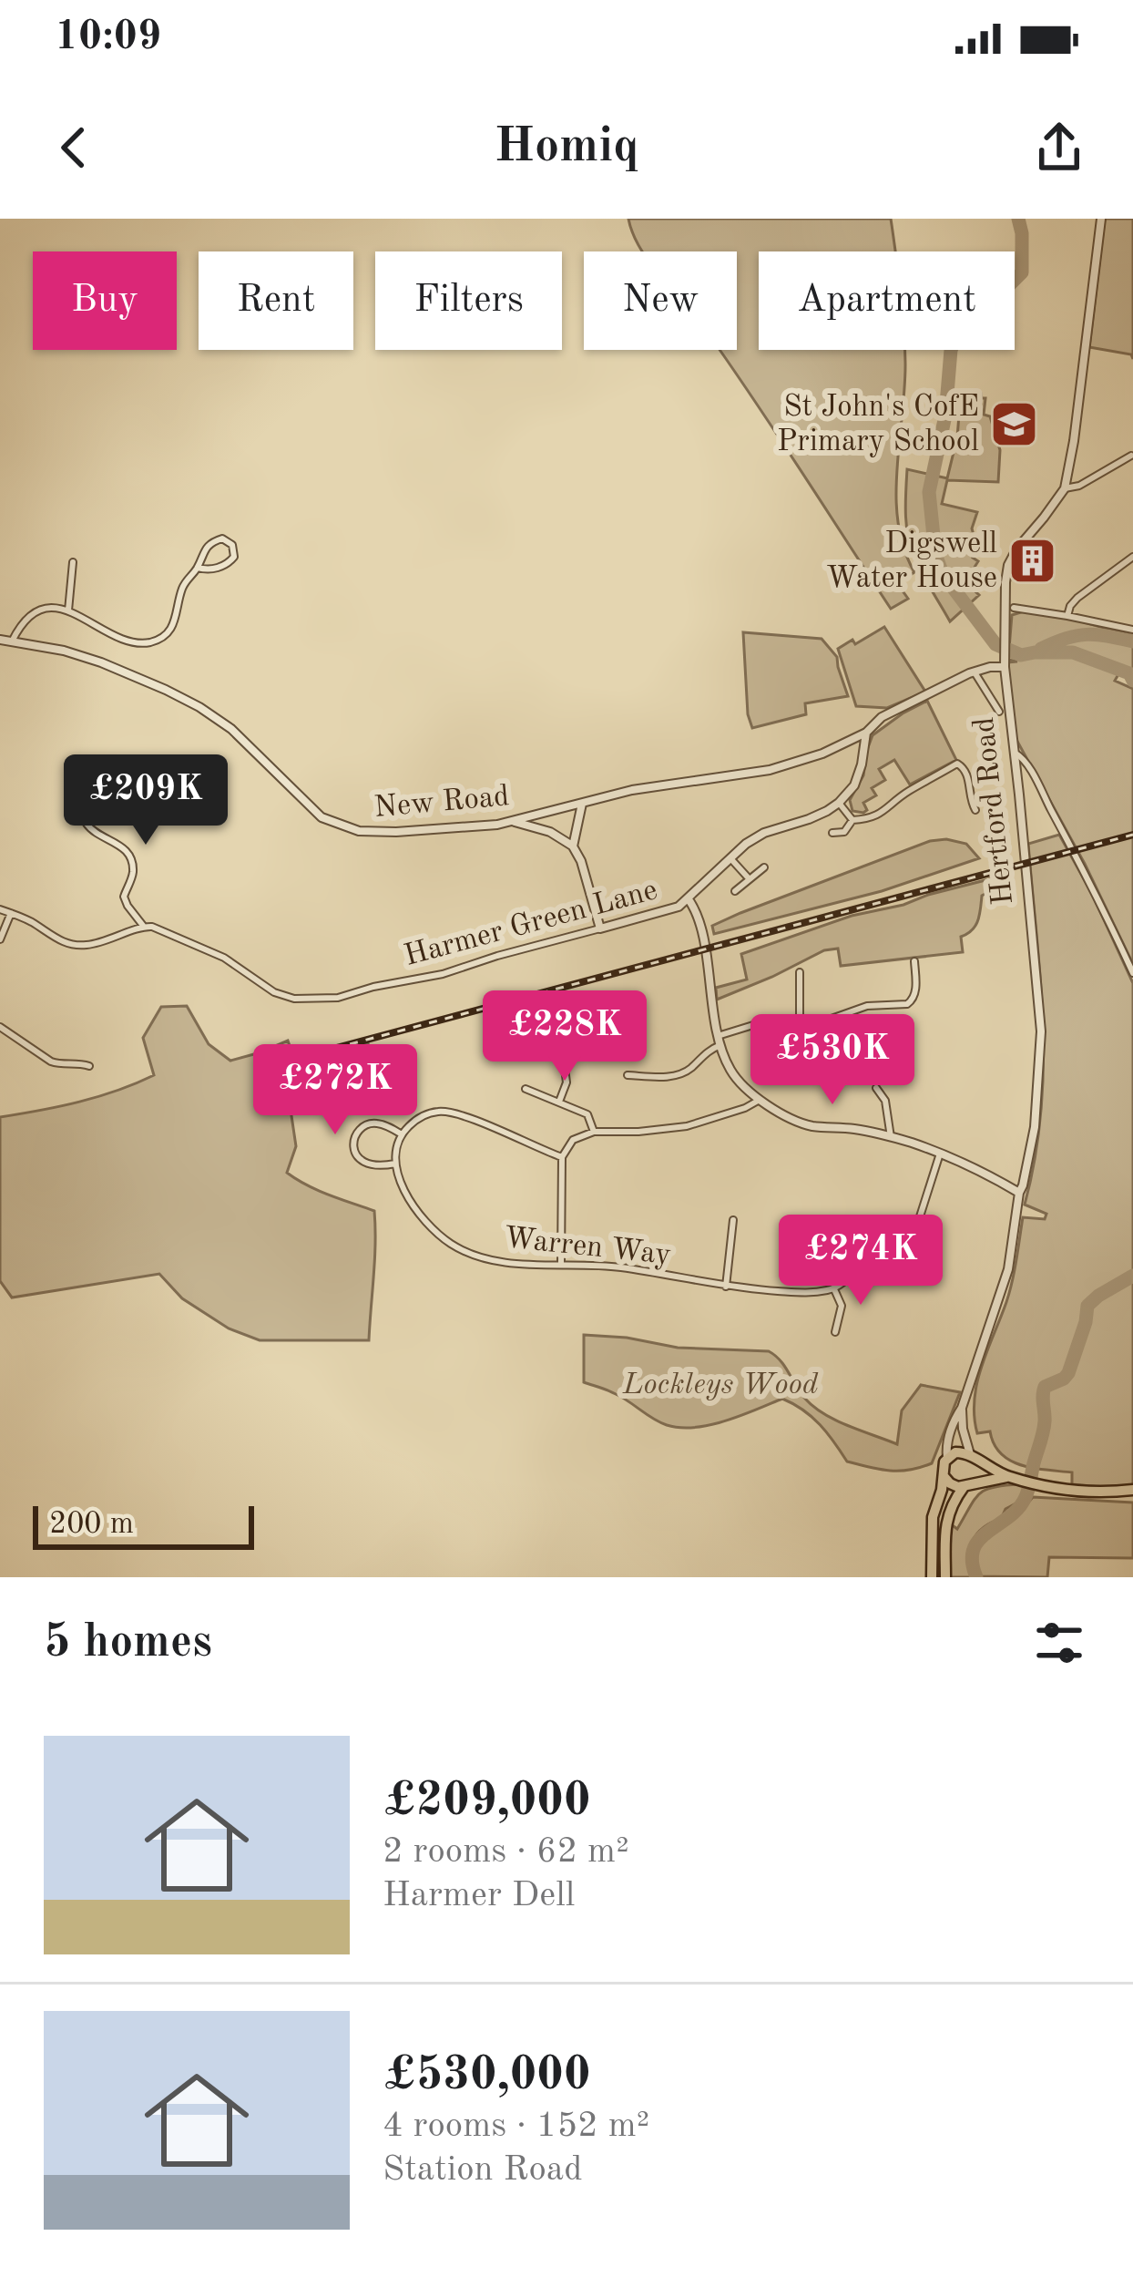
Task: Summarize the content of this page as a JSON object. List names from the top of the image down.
{
  "streets": {
    "street": [
      "New Road",
      "Hertford Road",
      "Harmer Green Lane",
      "Warren Way"
    ]
  },
  "parks": ["Lockleys Wood"],
  "places": {
    "school or university": ["St John's CofE Primary School"],
    "building": ["Digswell Water House"]
  },
  "scale_bar": "200 m",
  "page": {
    "status": "10:09",
    "header": "Homiq",
    "chip": [
      "Buy",
      "Rent",
      "Filters",
      "New",
      "Apartment"
    ],
    "price": [
      "£209K",
      "£228K",
      "£530K",
      "£272K",
      "£274K"
    ],
    "scale": "200 m",
    "heading": "5 homes",
    "list": [
      {
        "name": "£209,000",
        "note": "2 rooms · 62 m² · Harmer Dell"
      },
      {
        "name": "£530,000",
        "note": "4 rooms · 152 m² · Station Road"
      }
    ]
  }
}
